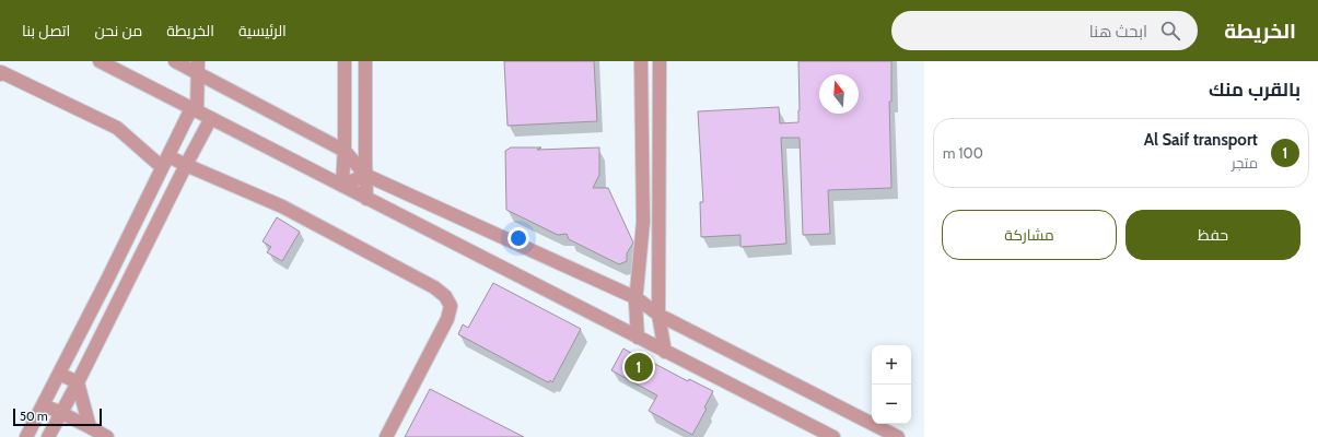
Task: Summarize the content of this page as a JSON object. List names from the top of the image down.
{
  "scale_bar": "50 m",
  "north": "top",
  "page": {
    "header": "الخريطة",
    "search": "ابحث هنا",
    "nav": [
      "الرئيسية",
      "الخريطة",
      "من نحن",
      "اتصل بنا"
    ],
    "heading": "بالقرب منك",
    "list": [
      {
        "mark": "1",
        "name": "Al Saif transport",
        "note": "متجر",
        "value": "100 m"
      }
    ],
    "buttons": ["حفظ", "مشاركة"],
    "map_buttons": ["+", "−"],
    "pins": "1",
    "scale": "50 m"
  }
}
